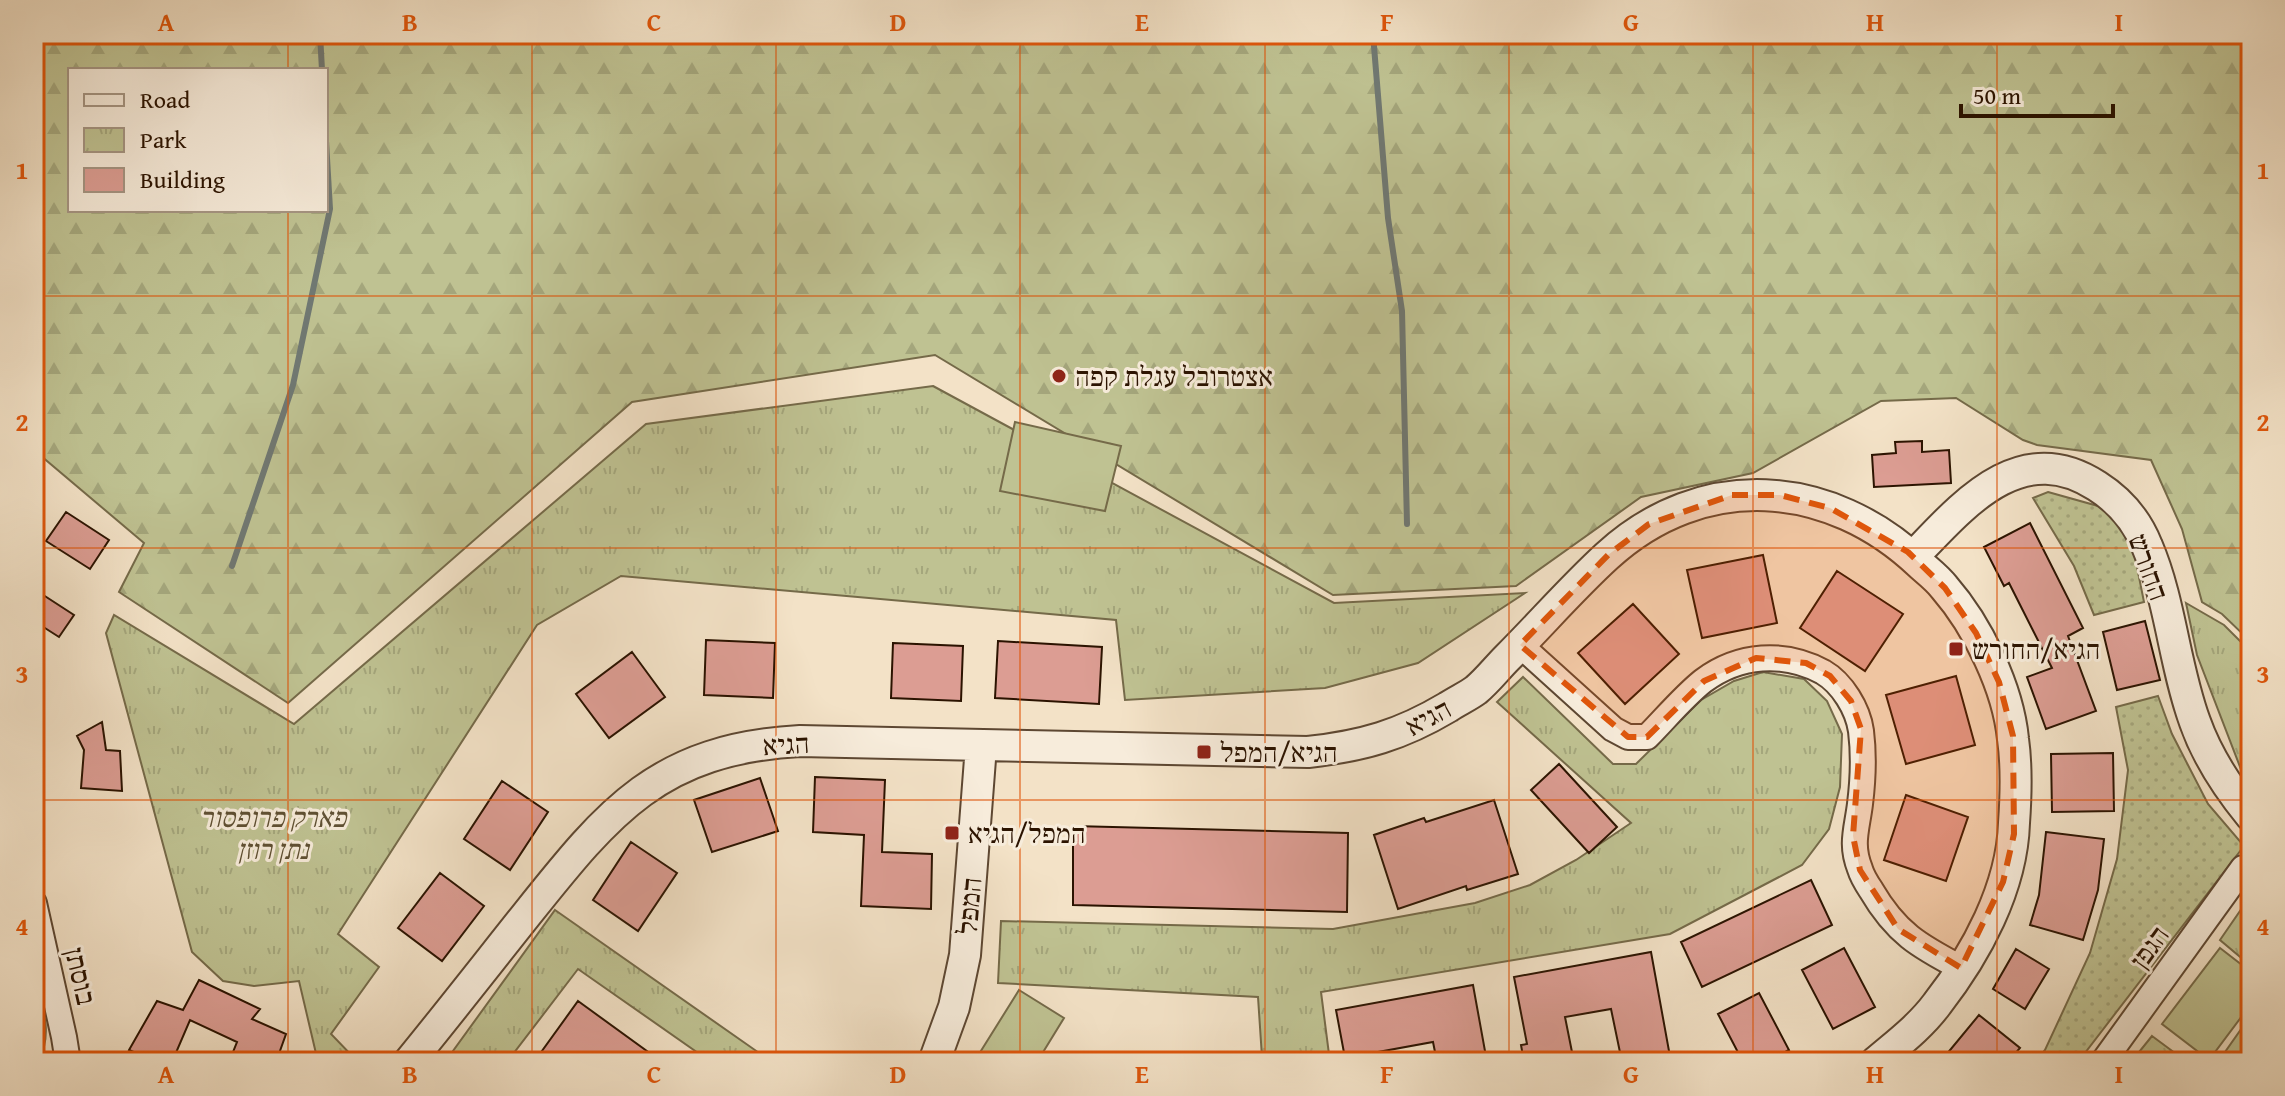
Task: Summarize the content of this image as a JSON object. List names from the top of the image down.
{
  "streets": {
    "street": [
      "החורש",
      "הגיא",
      "המפל",
      "הגפן",
      "בוסתן"
    ]
  },
  "crossings": [
    ["החורש", "הגיא"],
    ["הגיא", "המפל"]
  ],
  "parks": ["פארק פרופסור נתן רוזן"],
  "places": {
    "other": ["אצטרובל עגלת קפה"],
    "transit": ["הגיא/החורש", "הגיא/המפל", "המפל/הגיא"]
  },
  "legend": ["Road", "Park", "Building"],
  "scale_bar": "50 m",
  "grid": {
    "columns": [
      "A",
      "B",
      "C",
      "D",
      "E",
      "F",
      "G",
      "H",
      "I"
    ],
    "rows": [
      "1",
      "2",
      "3",
      "4"
    ]
  }
}
